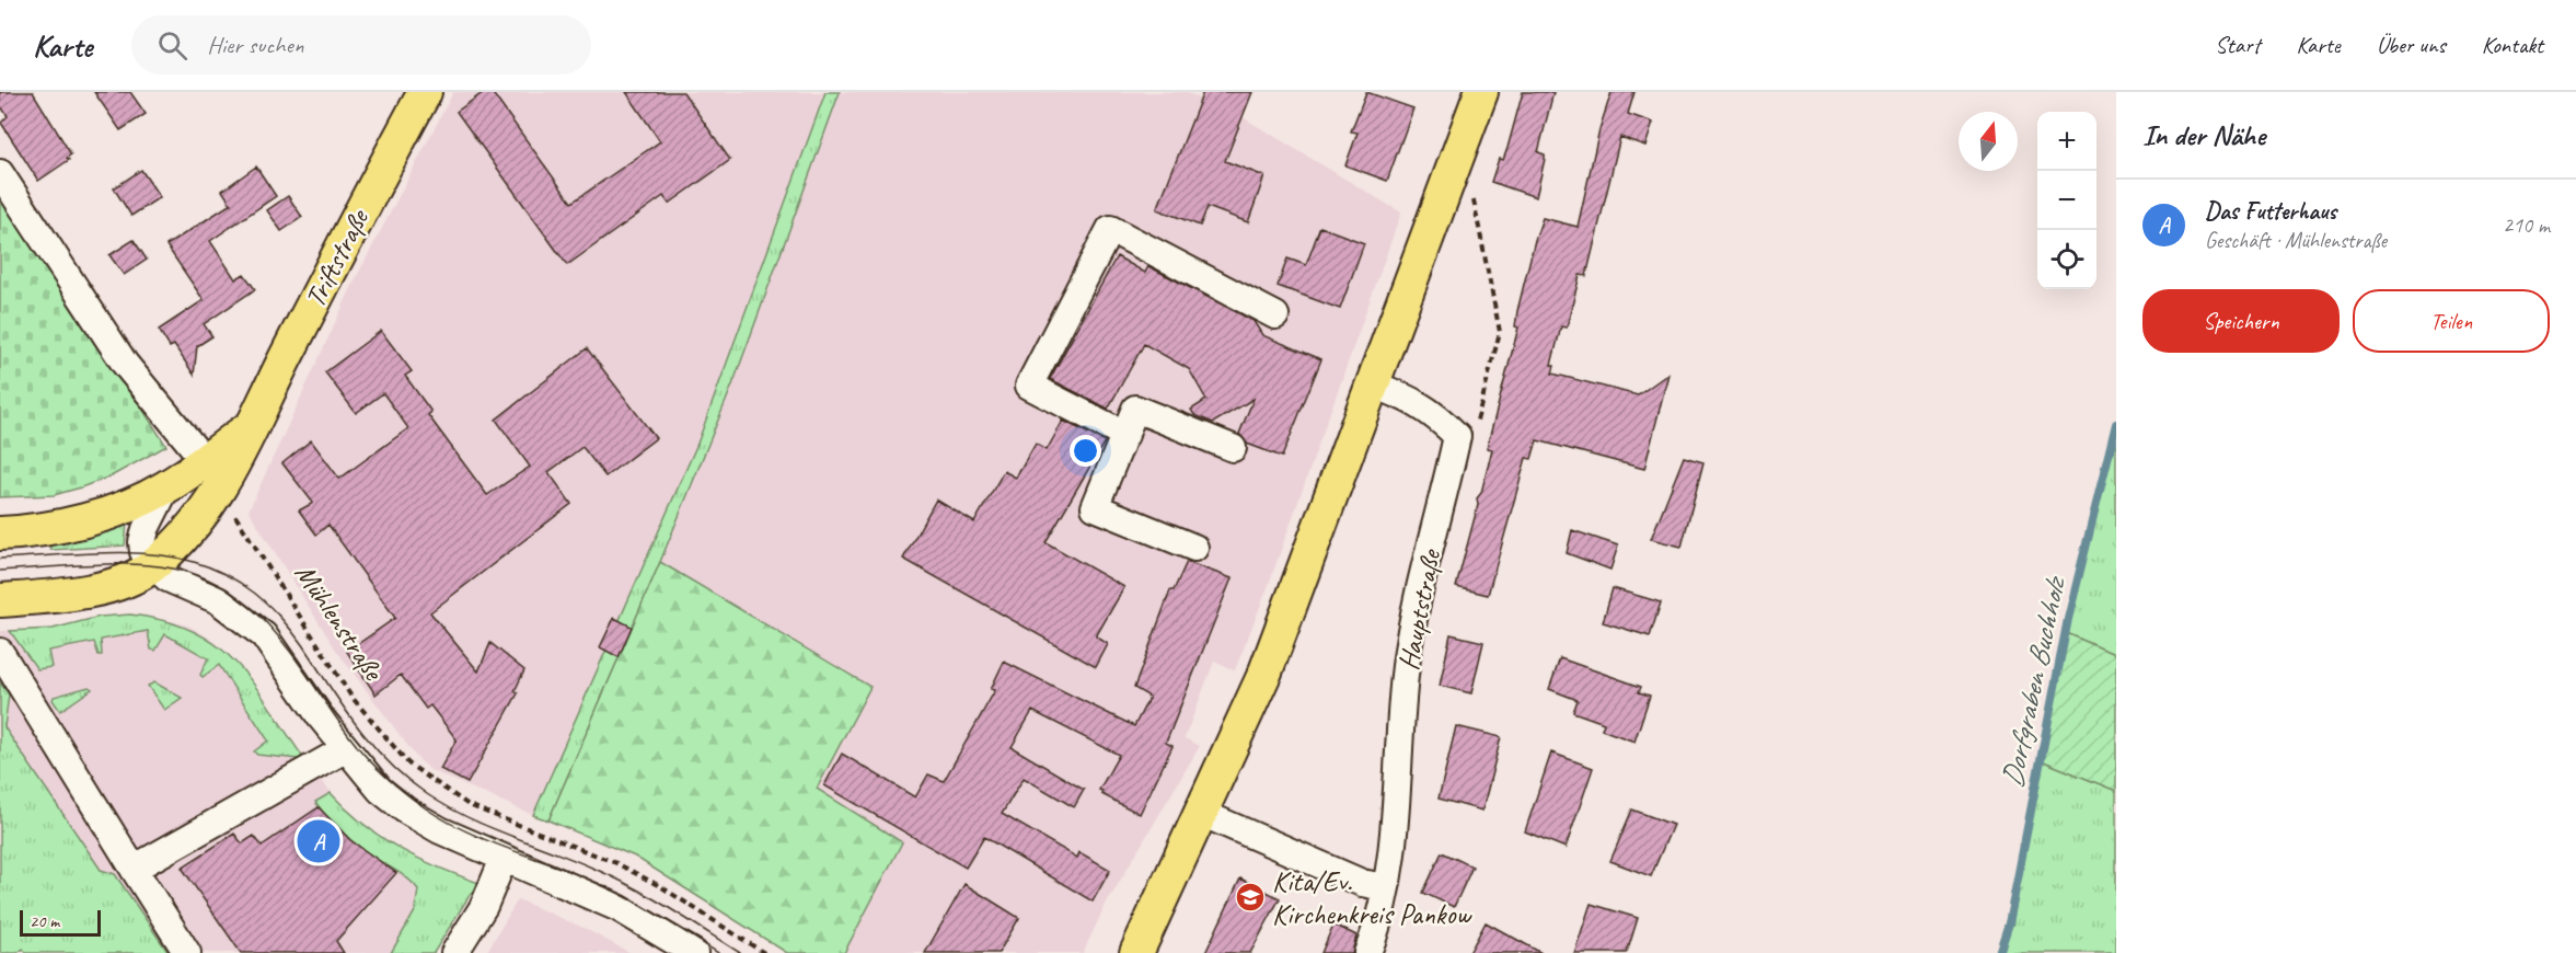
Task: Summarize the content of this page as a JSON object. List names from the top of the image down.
{
  "streets": {
    "main road": ["Triftstraße"],
    "street": ["Hauptstraße"],
    "path": ["Mühlenstraße"]
  },
  "crossings": [
    ["Triftstraße", "Mühlenstraße"]
  ],
  "water": ["Dorfgraben Buchholz"],
  "places": {
    "school or university": ["Kita/Ev. Kirchenkreis Pankow"]
  },
  "scale_bar": "20 m",
  "north": "top",
  "page": {
    "header": "Karte",
    "search": "Hier suchen",
    "nav": [
      "Start",
      "Karte",
      "Über uns",
      "Kontakt"
    ],
    "heading": "In der Nähe",
    "map_buttons": ["+", "−"],
    "list": [
      {
        "mark": "A",
        "name": "Das Futterhaus",
        "note": "Geschäft · Mühlenstraße",
        "value": "210 m"
      }
    ],
    "buttons": ["Speichern", "Teilen"],
    "pins": "A",
    "scale": "20 m"
  }
}
